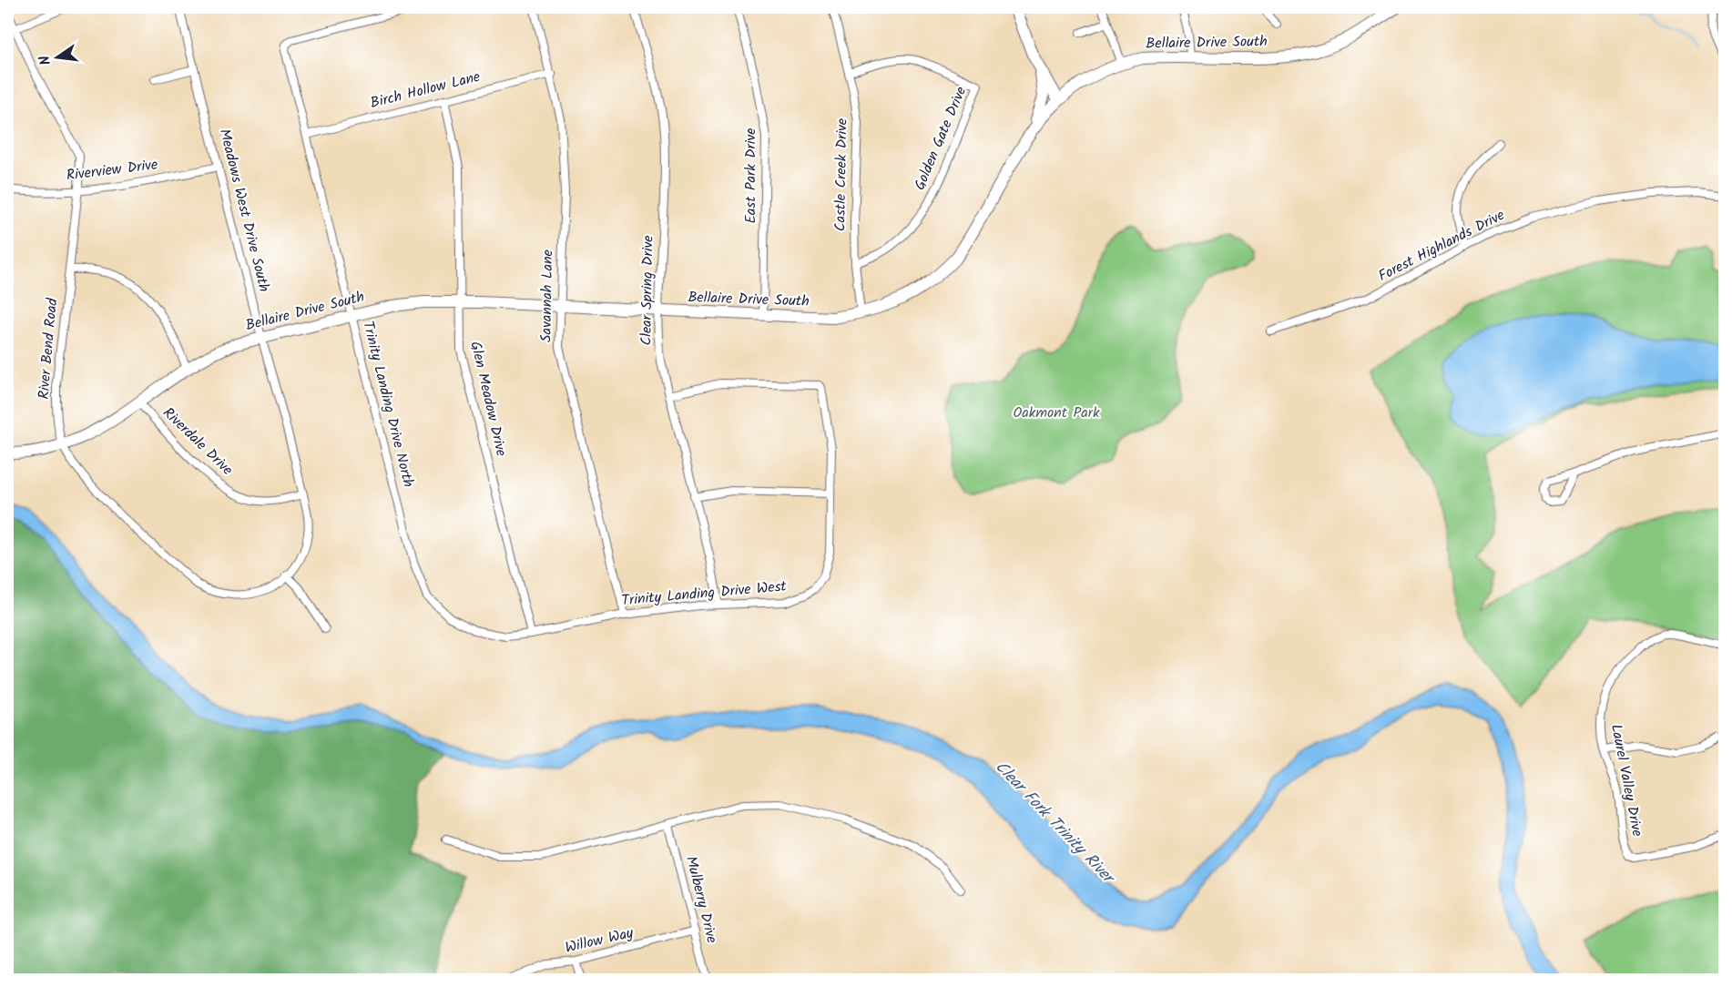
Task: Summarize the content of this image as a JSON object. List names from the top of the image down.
{
  "streets": {
    "street": [
      "Bellaire Drive South",
      "Birch Hollow Lane",
      "Golden Gate Drive",
      "Riverview Drive",
      "Castle Creek Drive",
      "East Park Drive",
      "Meadows West Drive South",
      "Forest Highlands Drive",
      "Clear Spring Drive",
      "Savannah Lane",
      "River Bend Road",
      "Glen Meadow Drive",
      "Trinity Landing Drive North",
      "Riverdale Drive",
      "Trinity Landing Drive West",
      "Laurel Valley Drive",
      "Mulberry Drive",
      "Willow Way"
    ]
  },
  "crossings": [
    ["Bellaire Drive South", "Castle Creek Drive"],
    ["Bellaire Drive South", "East Park Drive"],
    ["Bellaire Drive South", "Meadows West Drive South"],
    ["Bellaire Drive South", "Clear Spring Drive"],
    ["Bellaire Drive South", "Savannah Lane"],
    ["Bellaire Drive South", "River Bend Road"],
    ["Bellaire Drive South", "Glen Meadow Drive"],
    ["Bellaire Drive South", "Trinity Landing Drive North"],
    ["Bellaire Drive South", "Riverdale Drive"],
    ["Birch Hollow Lane", "Savannah Lane"],
    ["Birch Hollow Lane", "Glen Meadow Drive"],
    ["Birch Hollow Lane", "Trinity Landing Drive North"],
    ["Golden Gate Drive", "Castle Creek Drive"],
    ["Riverview Drive", "Meadows West Drive South"],
    ["Riverview Drive", "River Bend Road"],
    ["Meadows West Drive South", "River Bend Road"],
    ["Meadows West Drive South", "Riverdale Drive"],
    ["Clear Spring Drive", "Trinity Landing Drive West"],
    ["Savannah Lane", "Trinity Landing Drive West"],
    ["Glen Meadow Drive", "Trinity Landing Drive North"],
    ["Glen Meadow Drive", "Trinity Landing Drive West"],
    ["Trinity Landing Drive North", "Trinity Landing Drive West"],
    ["Mulberry Drive", "Willow Way"]
  ],
  "water": ["Clear Fork Trinity River"],
  "parks": ["Oakmont Park"],
  "north": "left"
}
